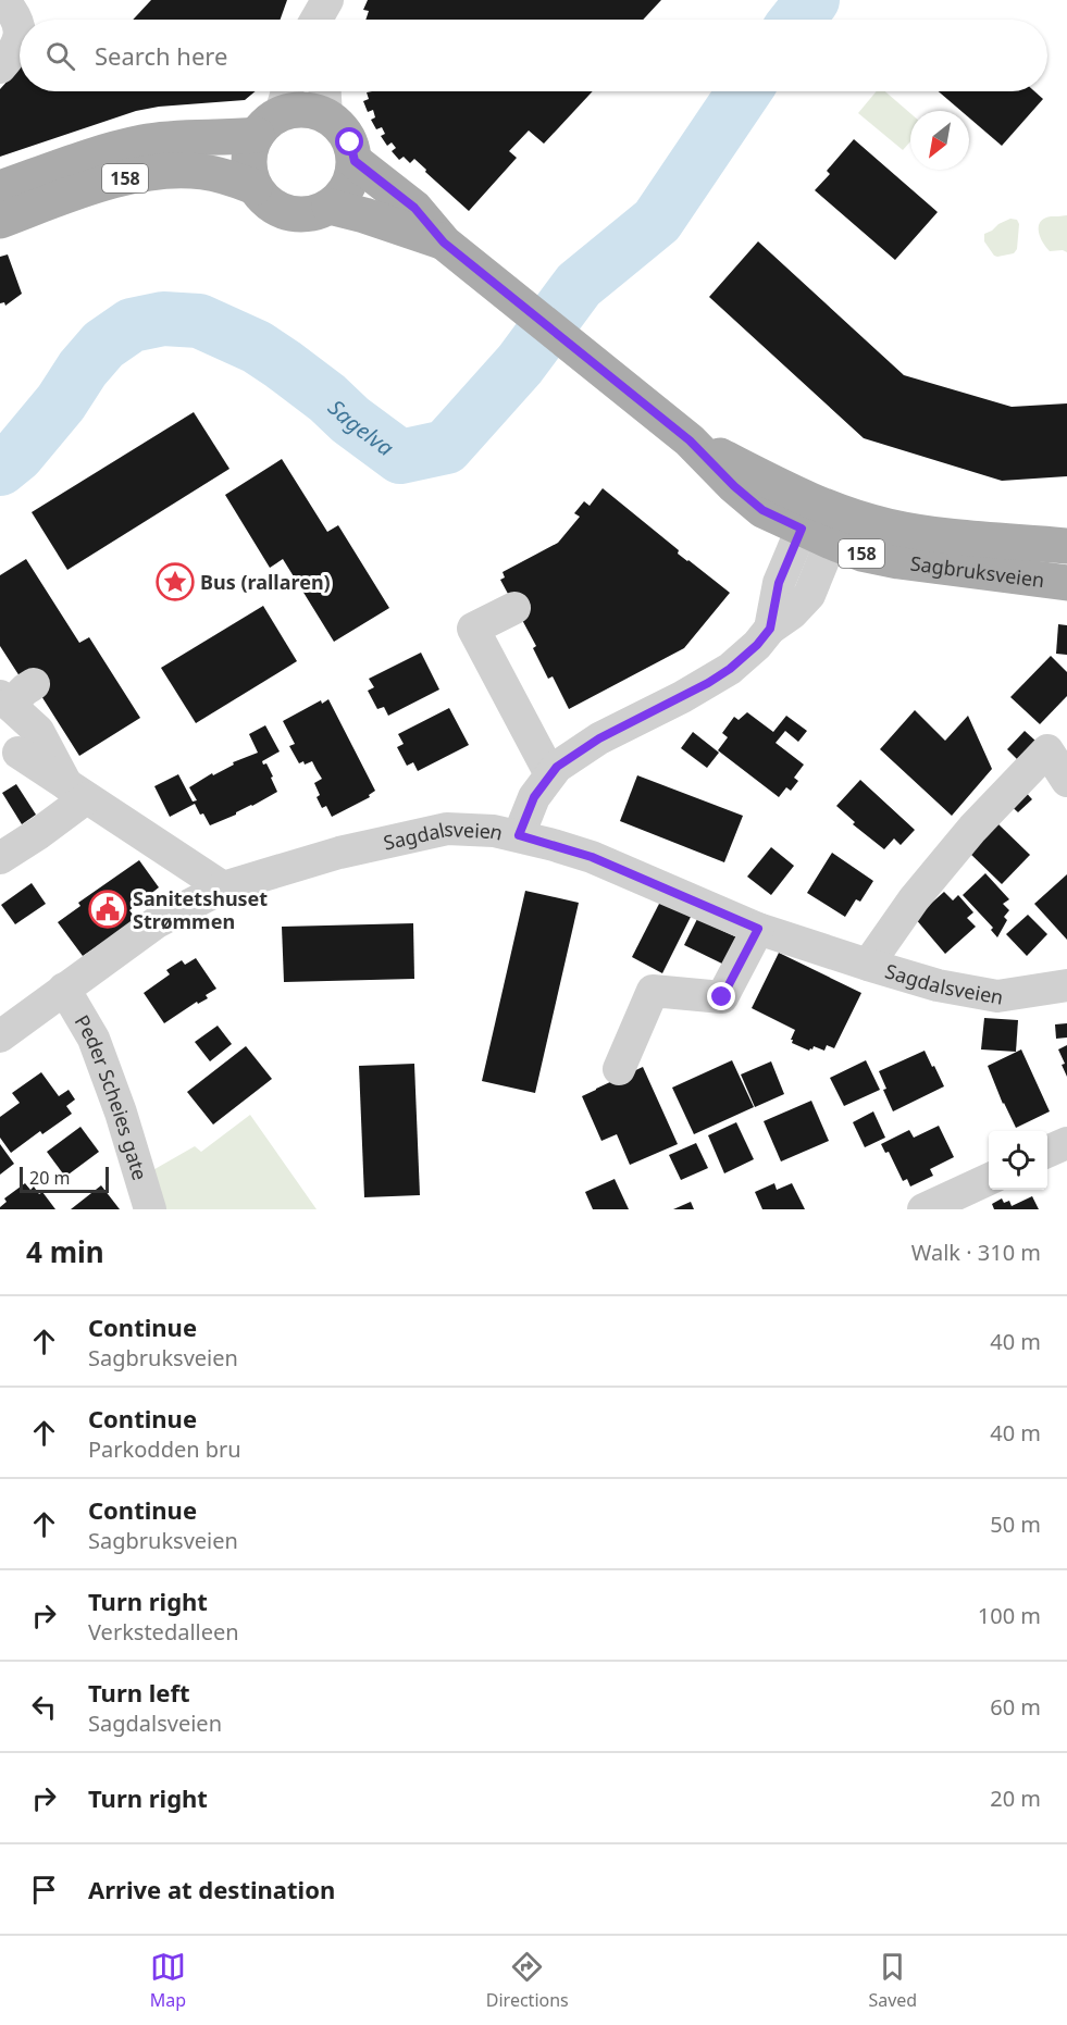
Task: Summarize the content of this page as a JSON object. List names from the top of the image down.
{
  "streets": {
    "main road": ["158", "Sagbruksveien"],
    "street": ["Sagdalsveien", "Peder Scheies gate"]
  },
  "crossings": [
    ["158", "Sagbruksveien"],
    ["Sagdalsveien", "Peder Scheies gate"]
  ],
  "water": ["Sagelva"],
  "places": {
    "place": ["Bus (rallaren)"],
    "public building": ["Sanitetshuset Strømmen"]
  },
  "scale_bar": "20 m",
  "north": "bottom left",
  "page": {
    "search": "Search here",
    "scale": "20 m",
    "heading": ["4 min", "Walk · 310 m"],
    "list": [
      ["Continue", "Sagbruksveien", "40 m"],
      ["Continue", "Parkodden bru", "40 m"],
      ["Continue", "Sagbruksveien", "50 m"],
      ["Turn right", "Verkstedalleen", "100 m"],
      ["Turn left", "Sagdalsveien", "60 m"],
      ["Turn right", "20 m"],
      "Arrive at destination"
    ],
    "nav": ["Map", "Directions", "Saved"]
  }
}
